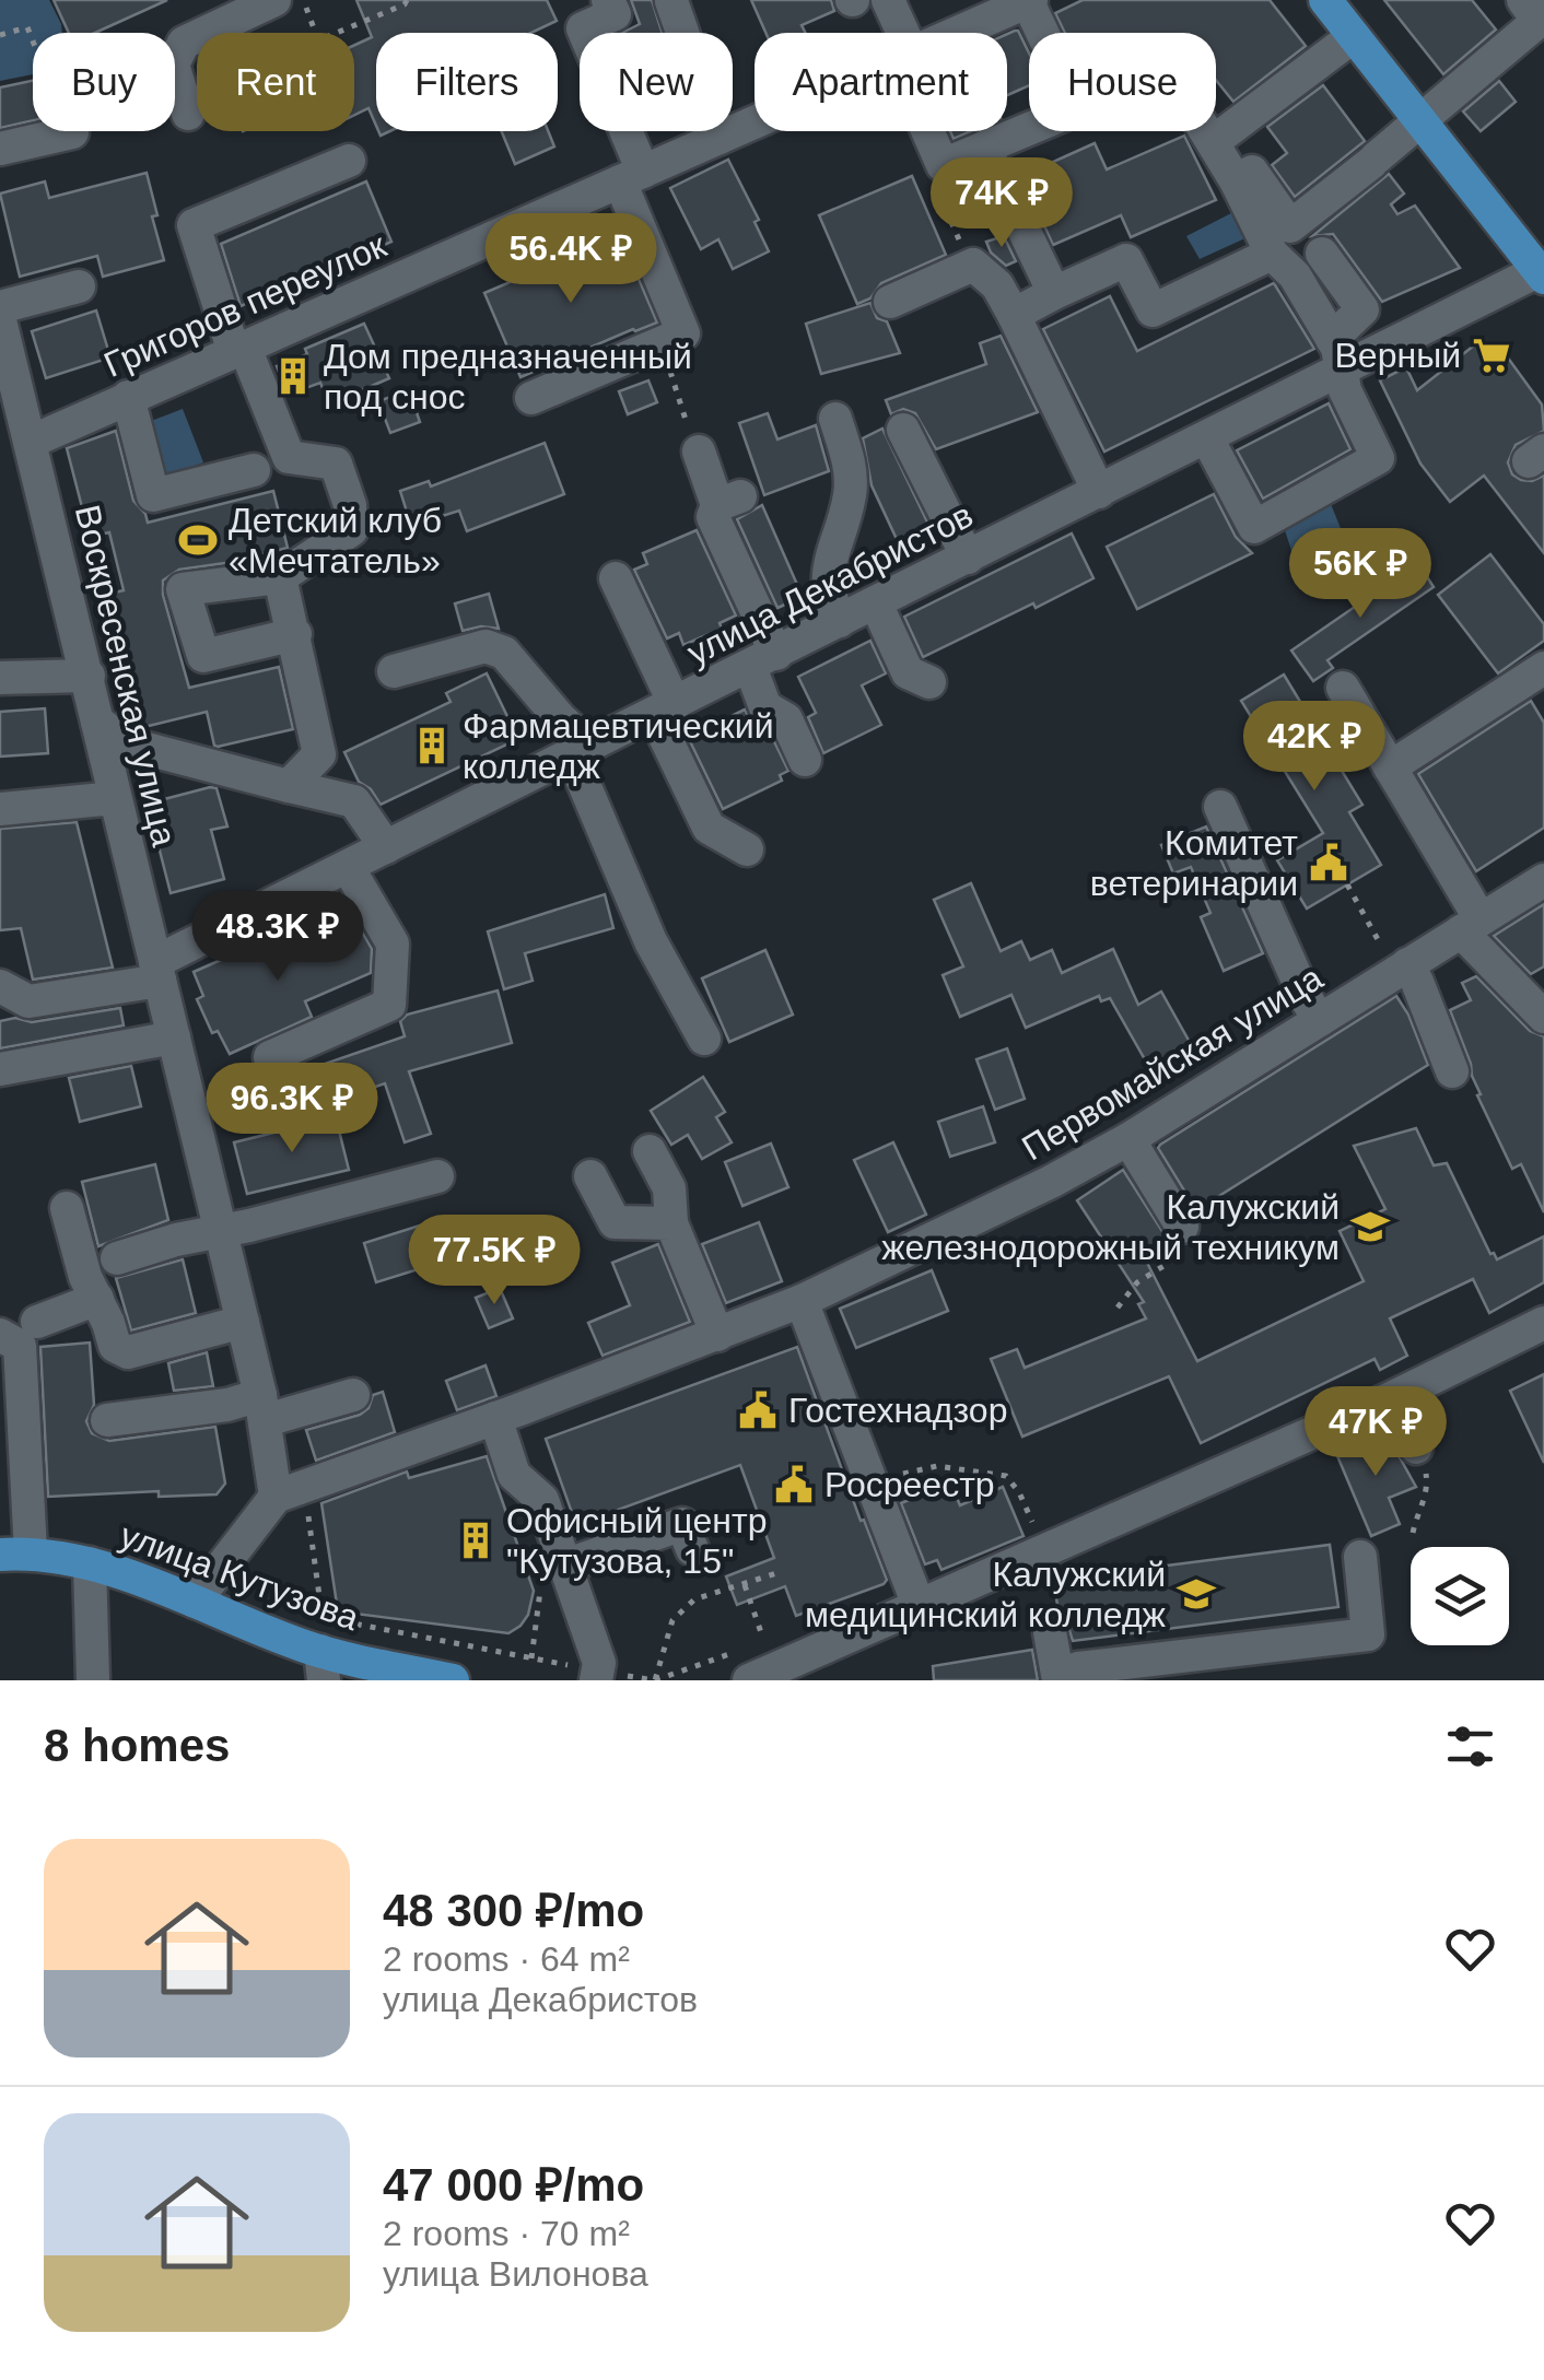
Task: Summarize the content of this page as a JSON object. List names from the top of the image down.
{
  "streets": {
    "main road": ["улица Кутузова"],
    "street": [
      "Григоров переулок",
      "улица Декабристов",
      "Воскресенская улица",
      "Первомайская улица"
    ]
  },
  "crossings": [
    ["Григоров переулок", "Воскресенская улица"],
    ["улица Декабристов", "Воскресенская улица"],
    ["Воскресенская улица", "Первомайская улица"]
  ],
  "places": {
    "supermarket": ["Верный"],
    "building": ["Дом предназначенный под снос", "Фармацевтический колледж", "Офисный центр \"Кутузова, 15\""],
    "sports": ["Детский клуб «Мечтатель»"],
    "public building": ["Комитет ветеринарии", "Гостехнадзор", "Росреестр"],
    "school or university": ["Калужский железнодорожный техникум", "Калужский медицинский колледж"]
  },
  "page": {
    "chip": [
      "Buy",
      "Rent",
      "Filters",
      "New",
      "Apartment",
      "House"
    ],
    "price": [
      "74K ₽",
      "56.4K ₽",
      "56K ₽",
      "42K ₽",
      "48.3K ₽",
      "96.3K ₽",
      "77.5K ₽",
      "47K ₽"
    ],
    "heading": "8 homes",
    "list": [
      {
        "name": "48 300 ₽/mo",
        "note": "2 rooms · 64 m² · улица Декабристов"
      },
      {
        "name": "47 000 ₽/mo",
        "note": "2 rooms · 70 m² · улица Вилонова"
      }
    ]
  }
}
